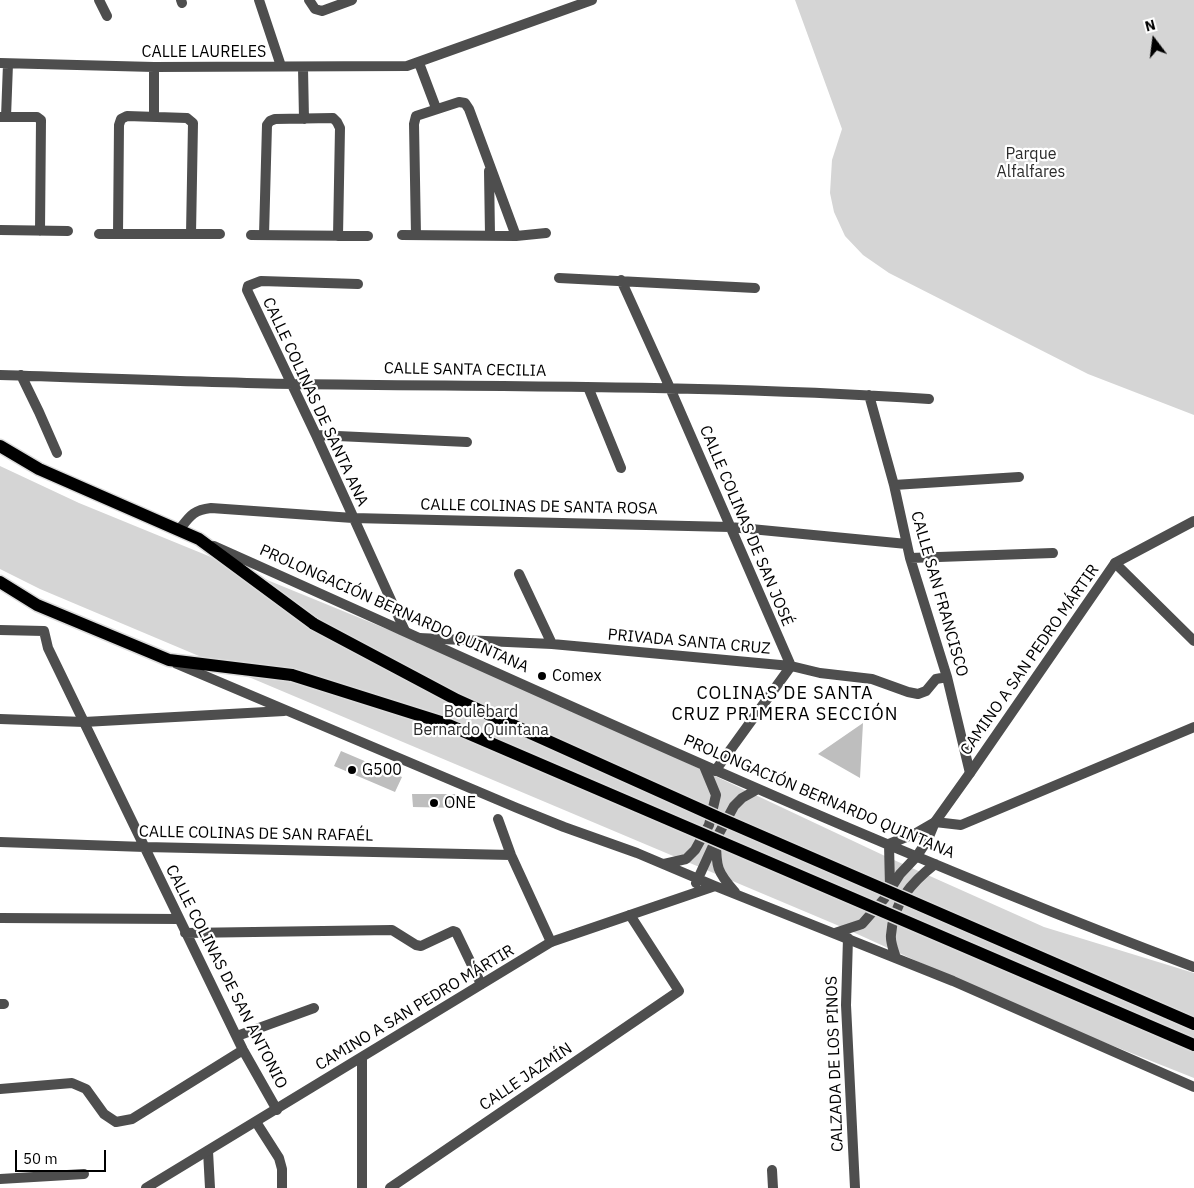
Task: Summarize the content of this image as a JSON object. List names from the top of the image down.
{
  "streets": {
    "main road": ["PROLONGACIÓN BERNARDO QUINTANA"],
    "street": [
      "CALLE LAURELES",
      "CALLE SANTA CECILIA",
      "CALLE COLINAS DE SANTA ANA",
      "CALLE COLINAS DE SANTA ROSA",
      "CALLE COLINAS DE SAN JOSÉ",
      "CALLE SAN FRANCISCO",
      "PRIVADA SANTA CRUZ",
      "CAMINO A SAN PEDRO MÁRTIR",
      "CALLE COLINAS DE SAN RAFAÉL",
      "CALLE COLINAS DE SAN ANTONIO",
      "CALZADA DE LOS PINOS",
      "CALLE JAZMÍN"
    ]
  },
  "crossings": [
    ["CALLE SANTA CECILIA", "CALLE COLINAS DE SANTA ANA"],
    ["CALLE SANTA CECILIA", "CALLE COLINAS DE SAN JOSÉ"],
    ["CALLE SANTA CECILIA", "CALLE SAN FRANCISCO"],
    ["CALLE COLINAS DE SANTA ANA", "CALLE COLINAS DE SANTA ROSA"],
    ["CALLE COLINAS DE SANTA ANA", "PROLONGACIÓN BERNARDO QUINTANA"],
    ["CALLE COLINAS DE SANTA ROSA", "CALLE COLINAS DE SAN JOSÉ"],
    ["CALLE COLINAS DE SANTA ROSA", "CALLE SAN FRANCISCO"],
    ["CALLE COLINAS DE SANTA ROSA", "PROLONGACIÓN BERNARDO QUINTANA"],
    ["CALLE COLINAS DE SAN JOSÉ", "PRIVADA SANTA CRUZ"],
    ["CALLE SAN FRANCISCO", "PRIVADA SANTA CRUZ"],
    ["CALLE SAN FRANCISCO", "CAMINO A SAN PEDRO MÁRTIR"],
    ["PROLONGACIÓN BERNARDO QUINTANA", "PRIVADA SANTA CRUZ"],
    ["PROLONGACIÓN BERNARDO QUINTANA", "CAMINO A SAN PEDRO MÁRTIR"],
    ["CAMINO A SAN PEDRO MÁRTIR", "CALLE COLINAS DE SAN ANTONIO"],
    ["CAMINO A SAN PEDRO MÁRTIR", "CALLE JAZMÍN"],
    ["CALLE COLINAS DE SAN RAFAÉL", "CALLE COLINAS DE SAN ANTONIO"]
  ],
  "districts": ["COLINAS DE SANTA CRUZ PRIMERA SECCIÓN"],
  "parks": ["Parque Alfalfares", "Boulebard Bernardo Quintana"],
  "places": ["Comex", "G500", "ONE"],
  "scale_bar": "50 m",
  "north": "top"
}
